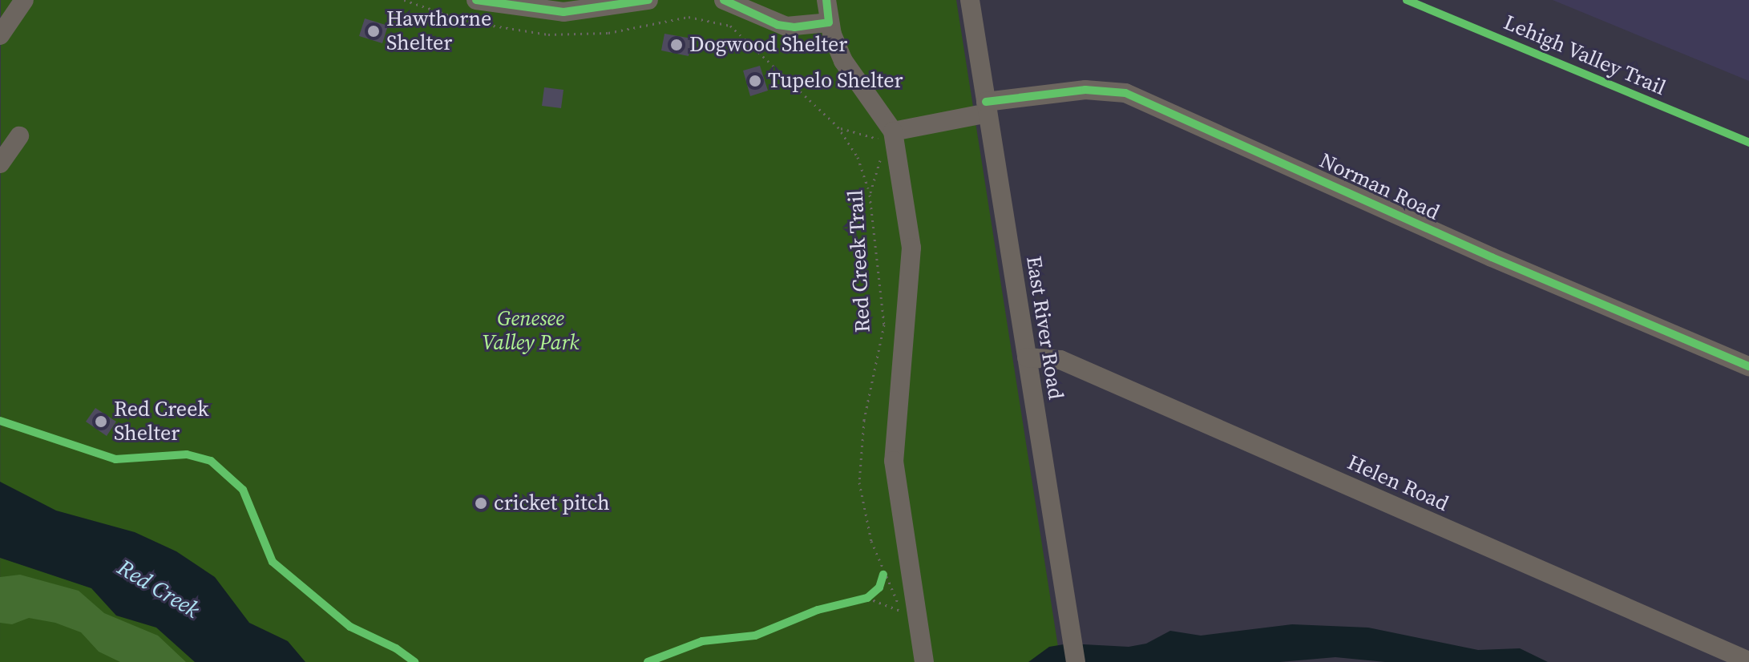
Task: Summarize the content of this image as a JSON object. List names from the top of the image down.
{
  "streets": {
    "street": ["Norman Road", "East River Road", "Helen Road"],
    "path": ["Red Creek Trail"],
    "cycle path": ["Lehigh Valley Trail"]
  },
  "crossings": [
    ["Norman Road", "Red Creek Trail"],
    ["Norman Road", "East River Road"],
    ["East River Road", "Helen Road"]
  ],
  "water": ["Red Creek"],
  "parks": ["Genesee Valley Park"],
  "places": [
    "Hawthorne Shelter",
    "Dogwood Shelter",
    "Tupelo Shelter",
    "Red Creek Shelter",
    "cricket pitch"
  ]
}
